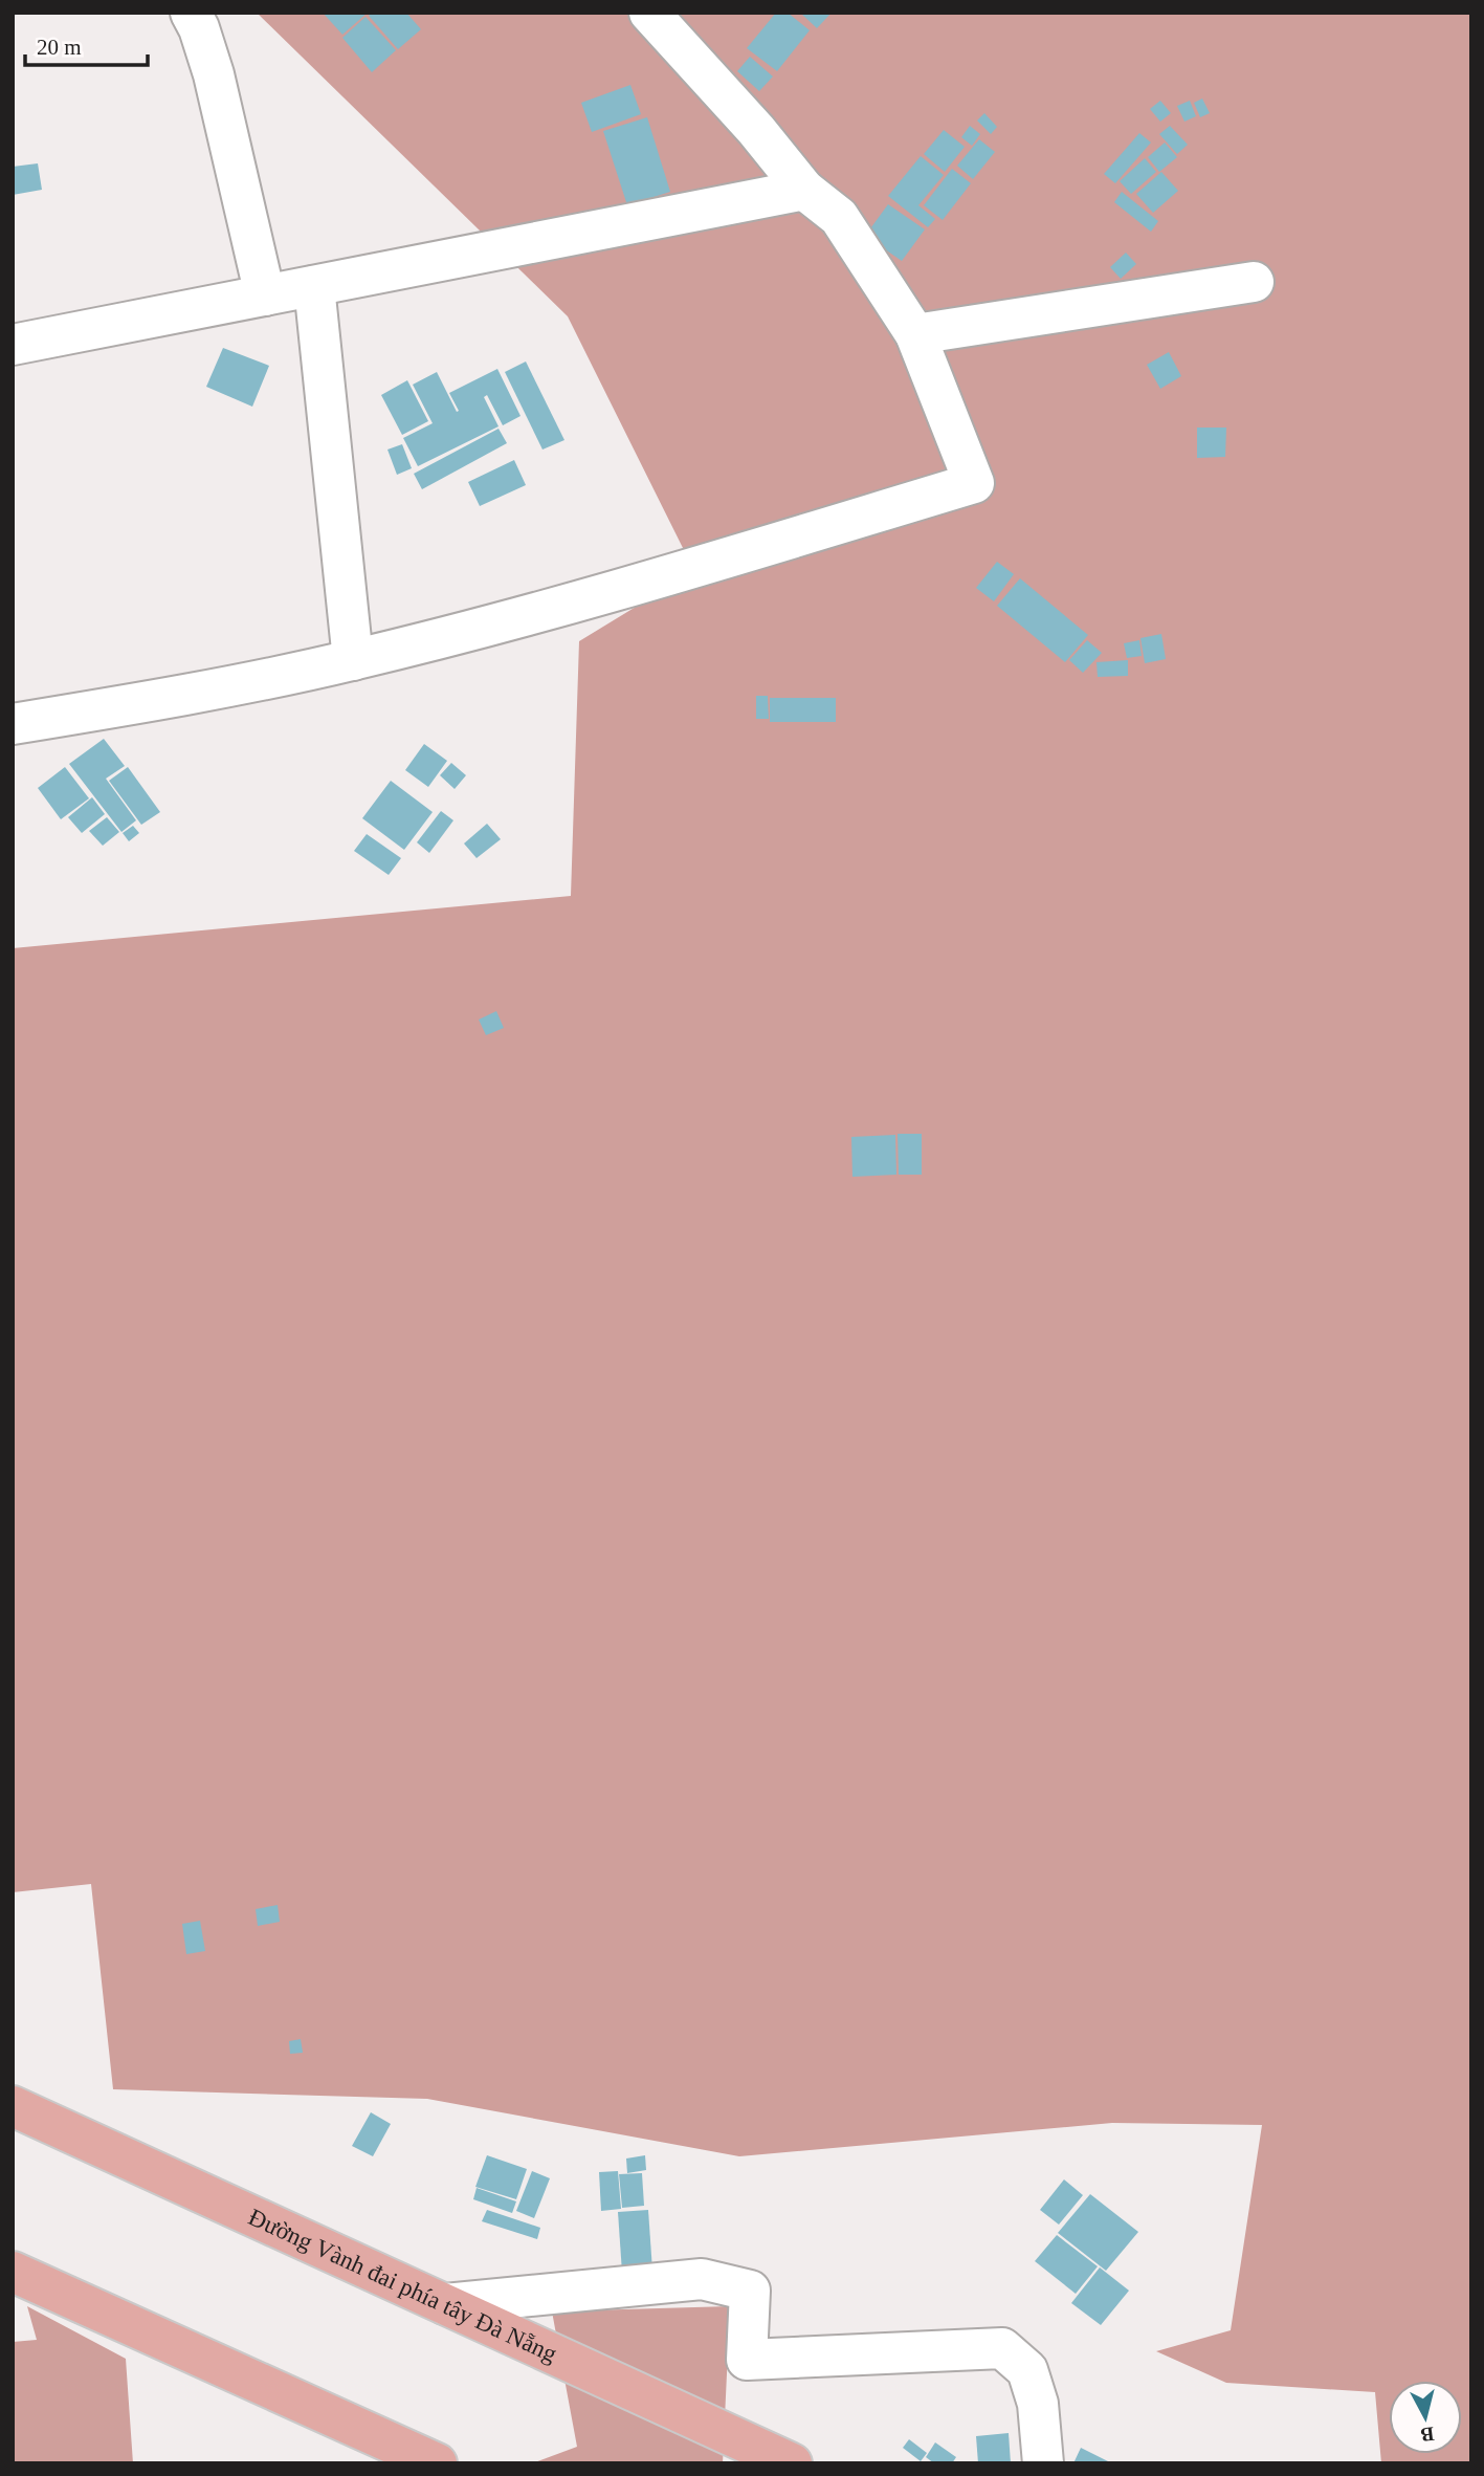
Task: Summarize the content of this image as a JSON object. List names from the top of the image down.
{
  "streets": {
    "main road": ["Đường Vành đai phía tây Đà Nẵng"]
  },
  "scale_bar": "20 m",
  "north": "bottom"
}
